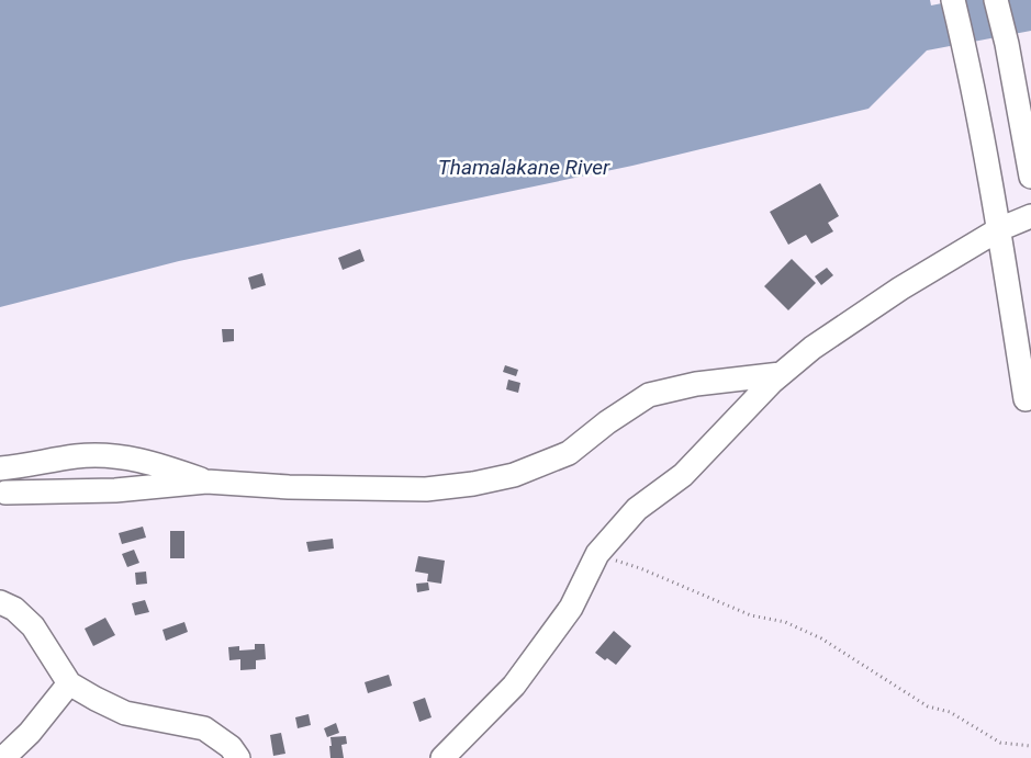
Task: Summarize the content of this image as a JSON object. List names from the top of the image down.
{
  "water": ["Thamalakane River"]
}
